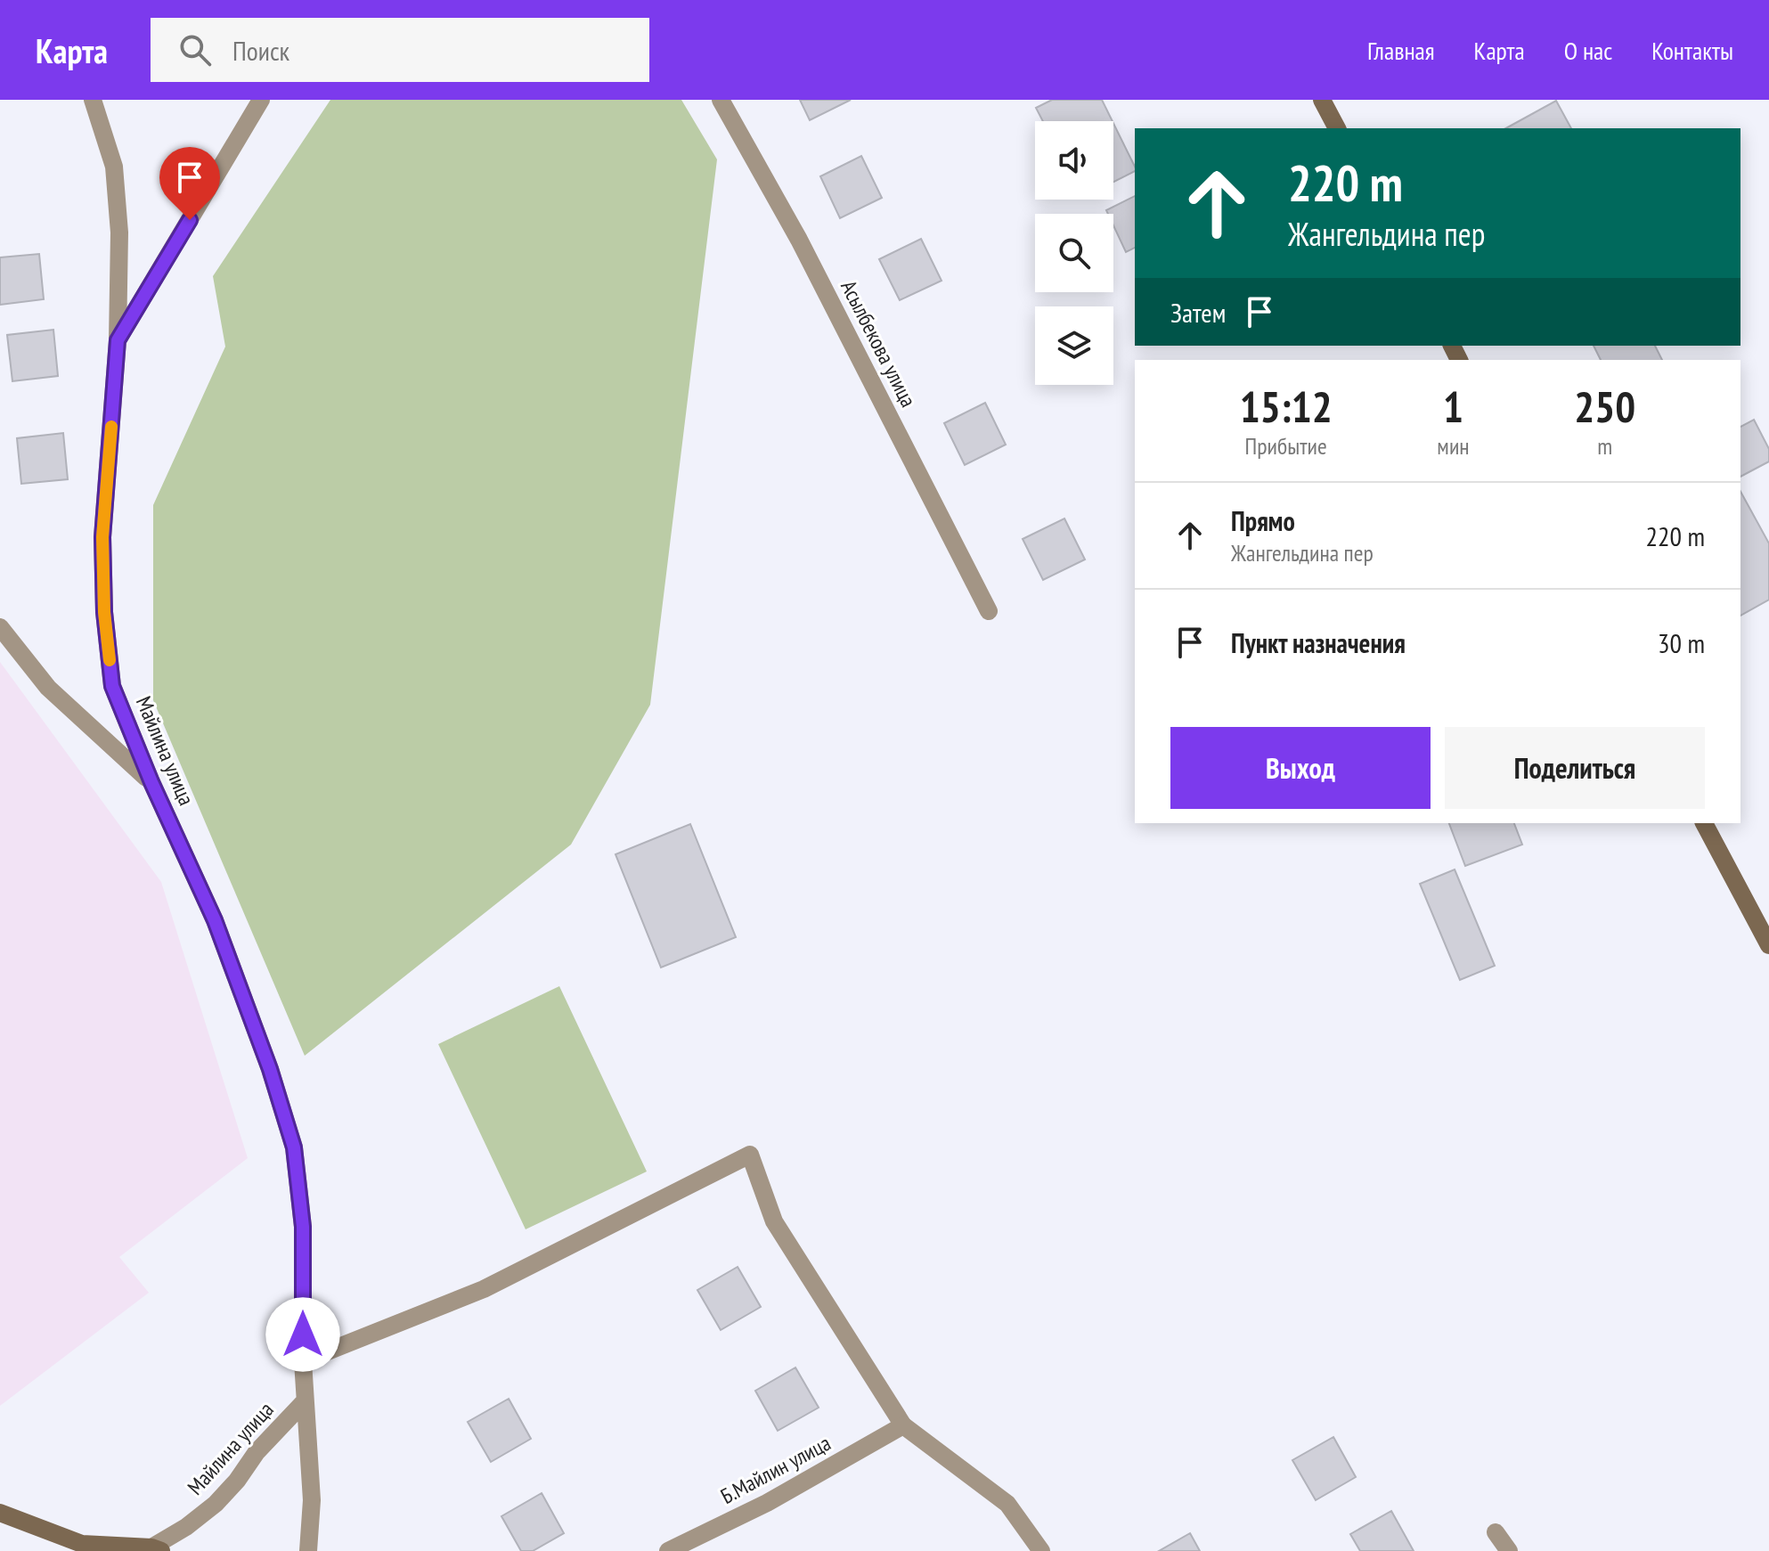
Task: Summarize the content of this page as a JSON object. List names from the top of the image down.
{
  "streets": {
    "street": ["Асылбекова улица", "Майлина улица", "Б.Майлин улица"]
  },
  "page": {
    "header": "Карта",
    "search": "Поиск",
    "nav": [
      "Главная",
      "Карта",
      "О нас",
      "Контакты"
    ],
    "turn": ["220 m", "Жангельдина пер"],
    "then": "Затем",
    "eta": [
      "15:12",
      "Прибытие",
      "1",
      "мин",
      "250",
      "m"
    ],
    "list": [
      {
        "name": "Прямо",
        "note": "Жангельдина пер",
        "value": "220 m"
      },
      {
        "name": "Пункт назначения",
        "value": "30 m"
      }
    ],
    "buttons": ["Выход", "Поделиться"]
  }
}
